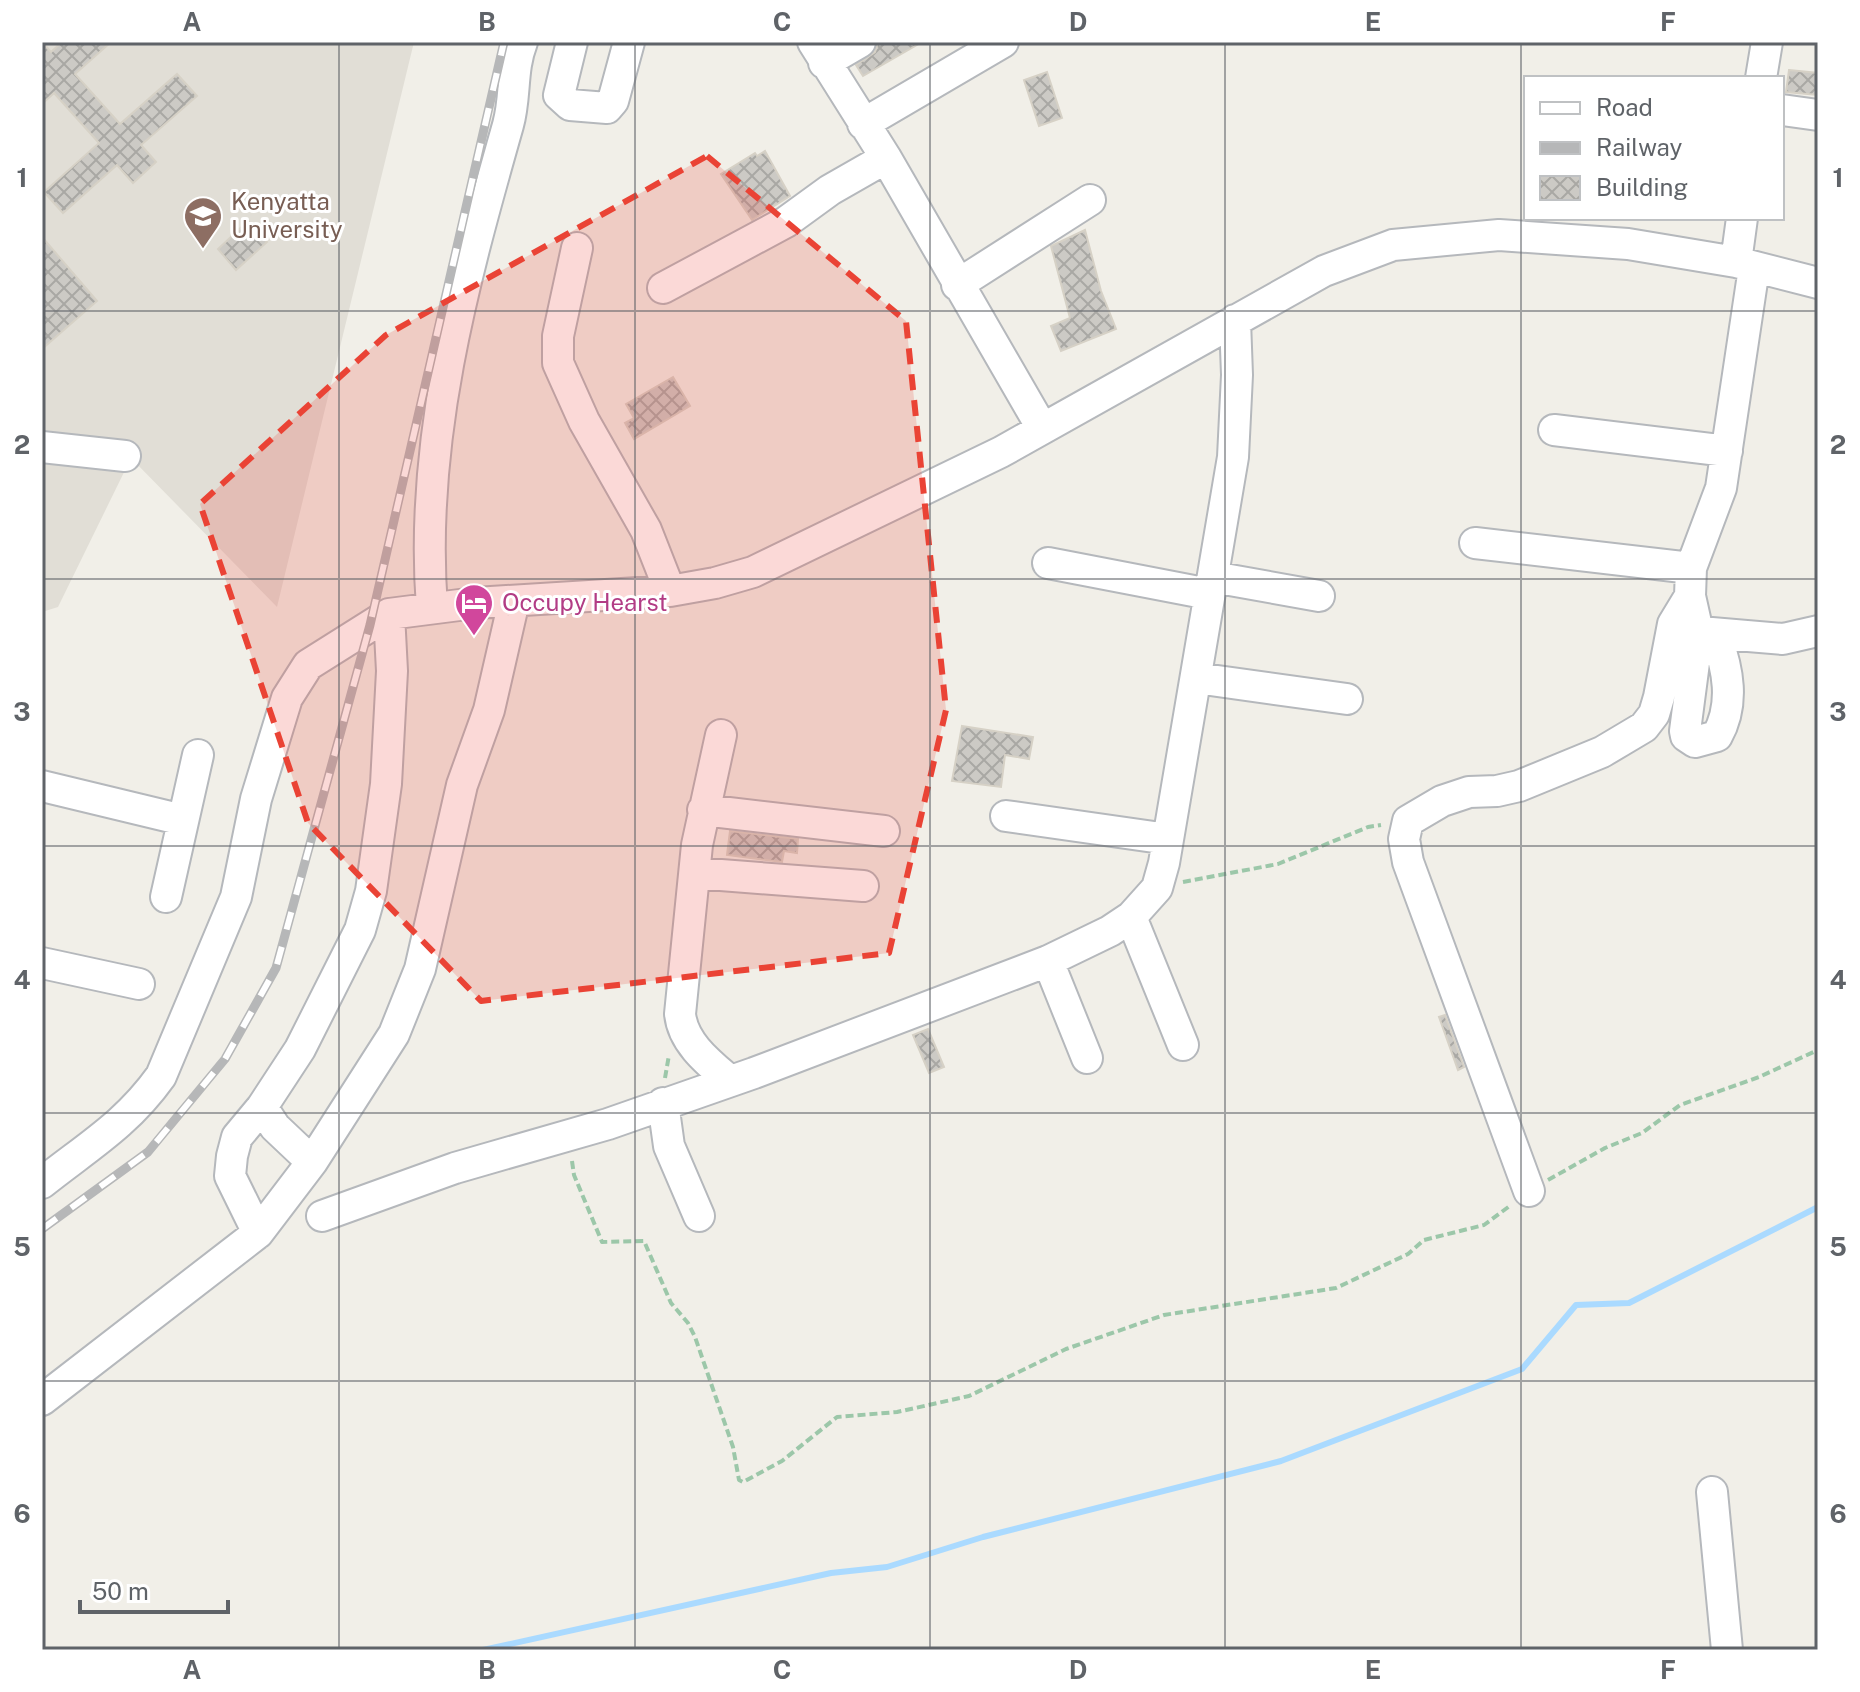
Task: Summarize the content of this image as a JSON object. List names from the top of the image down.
{
  "places": {
    "school or university": ["Kenyatta University"],
    "hotel": ["Occupy Hearst"]
  },
  "legend": ["Road", "Railway", "Building"],
  "scale_bar": "50 m",
  "grid": {
    "columns": [
      "A",
      "B",
      "C",
      "D",
      "E",
      "F"
    ],
    "rows": [
      "1",
      "2",
      "3",
      "4",
      "5",
      "6"
    ]
  }
}
